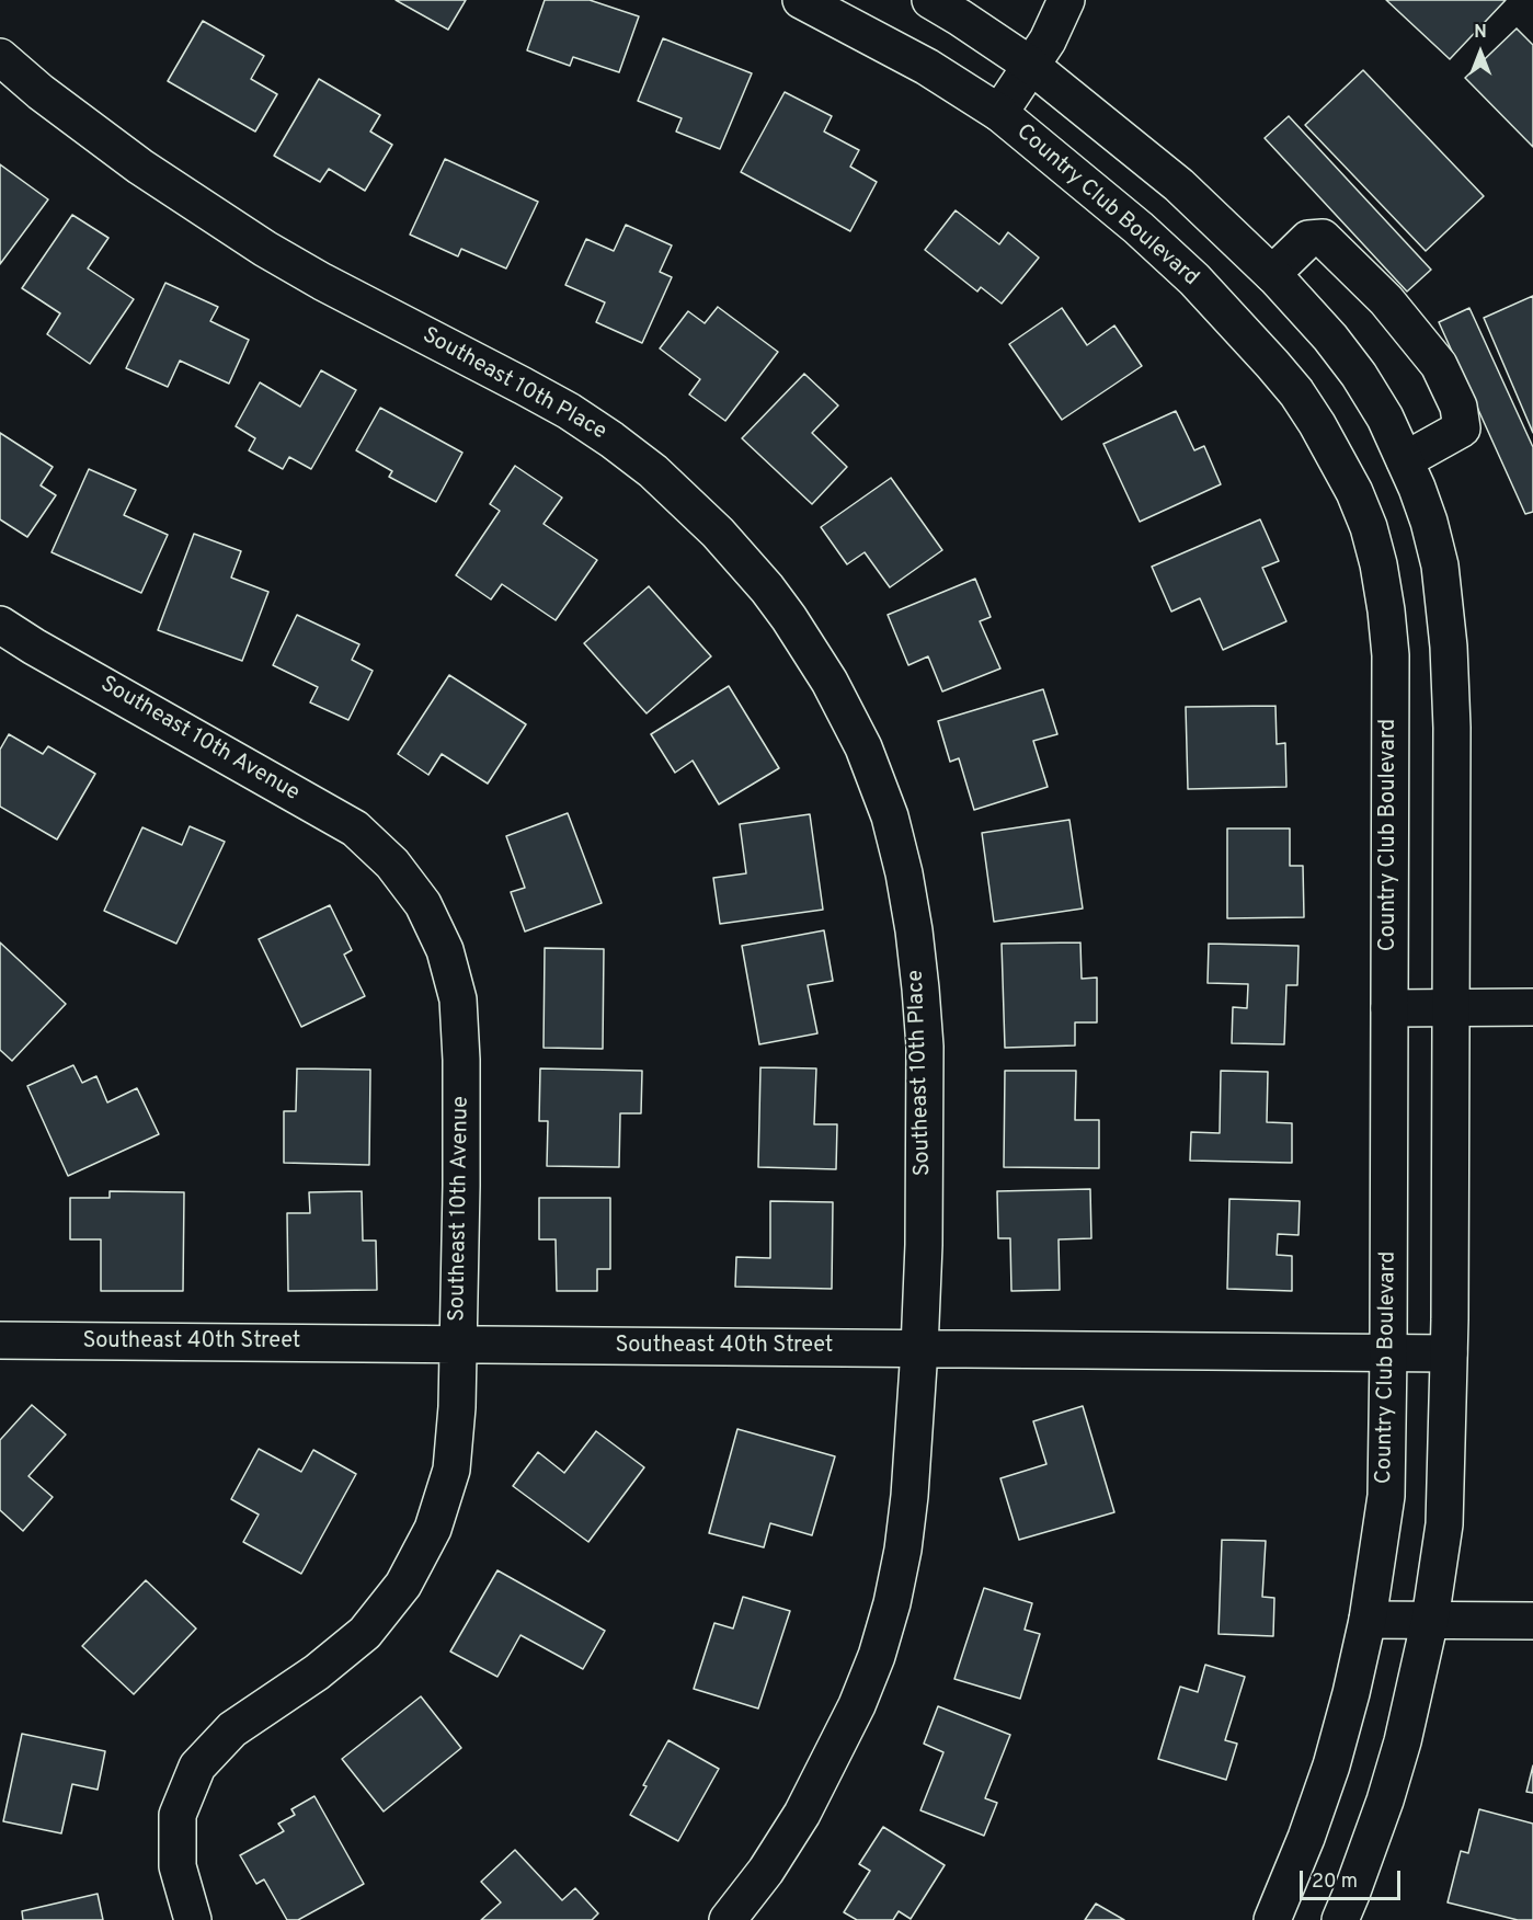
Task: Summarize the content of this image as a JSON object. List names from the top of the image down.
{
  "streets": {
    "street": [
      "Country Club Boulevard",
      "Southeast 10th Place",
      "Southeast 10th Avenue",
      "Southeast 40th Street"
    ]
  },
  "crossings": [
    ["Country Club Boulevard", "Southeast 40th Street"],
    ["Southeast 10th Place", "Southeast 40th Street"],
    ["Southeast 10th Avenue", "Southeast 40th Street"]
  ],
  "scale_bar": "20 m",
  "north": "top"
}
